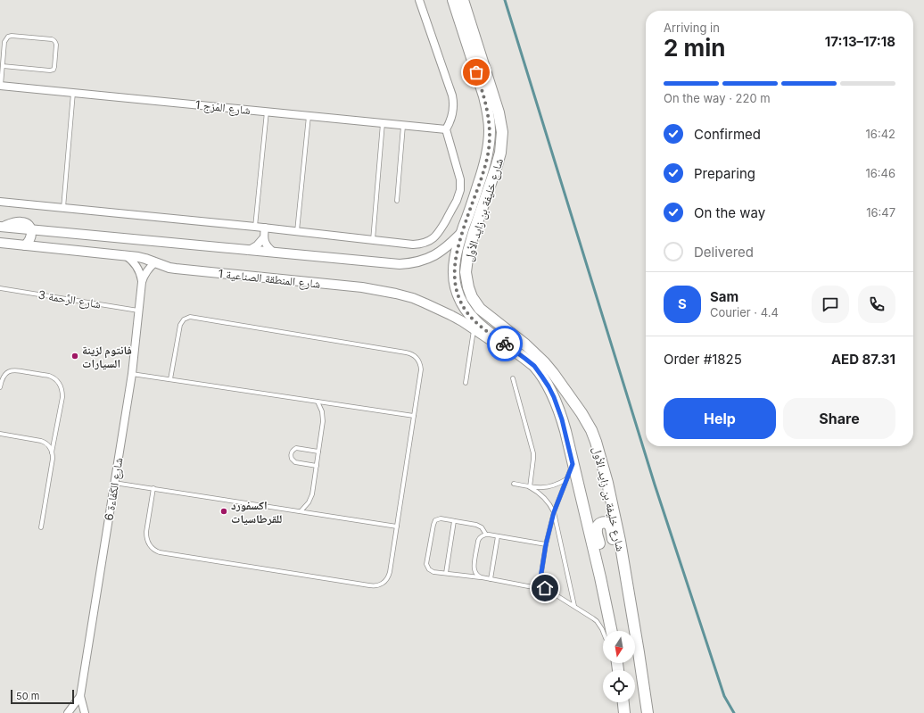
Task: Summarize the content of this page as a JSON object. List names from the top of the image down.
{
  "streets": {
    "main road": ["شارع خليفة بن زايد الأول"],
    "street": ["شارع المَزج 1", "شارع المنطقة الصناعية 1", "شارع الكَفاءة 6"],
    "lane": ["شارع الرَّحمة 3"]
  },
  "crossings": [
    ["شارع خليفة بن زايد الأول", "شارع المنطقة الصناعية 1"],
    ["شارع المنطقة الصناعية 1", "شارع الكَفاءة 6"],
    ["شارع الرَّحمة 3", "شارع الكَفاءة 6"]
  ],
  "places": ["فانتوم لزينة السيارات", "اكسفورد للقرطاسيات"],
  "scale_bar": "50 m",
  "north": "bottom",
  "page": {
    "heading": ["2 min", "Arriving in", "17:13–17:18"],
    "panel": [
      "Sam",
      "Courier · 4.4",
      "Order #1825",
      "AED 87.31"
    ],
    "bar": "On the way · 220 m",
    "list": [
      ["Confirmed", "16:42"],
      ["Preparing", "16:46"],
      ["On the way", "16:47"],
      "Delivered"
    ],
    "round": "S",
    "buttons": ["Help", "Share"],
    "scale": "50 m"
  }
}
